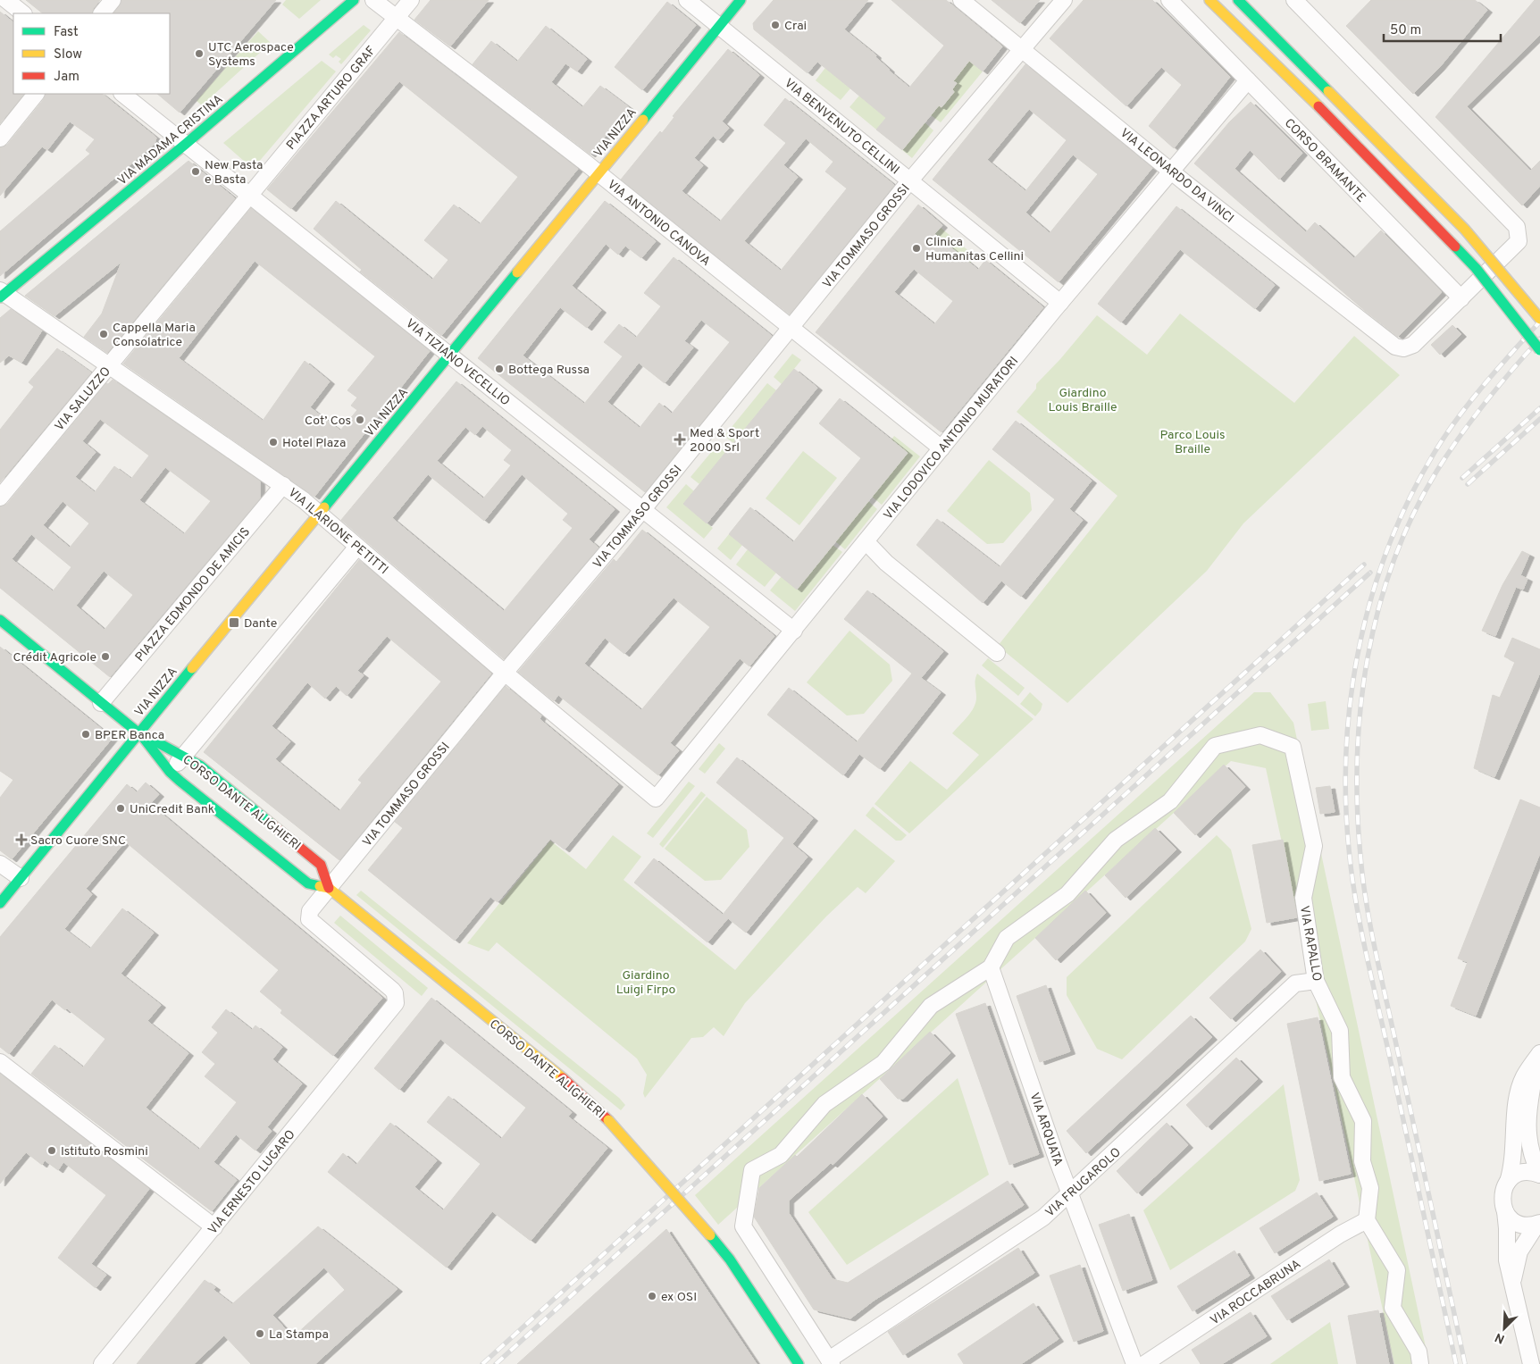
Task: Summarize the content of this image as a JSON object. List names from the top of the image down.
{
  "streets": {
    "street": [
      "PIAZZA ARTURO GRAF",
      "VIA BENVENUTO CELLINI",
      "VIA NIZZA",
      "VIA MADAMA CRISTINA",
      "CORSO BRAMANTE",
      "VIA LEONARDO DA VINCI",
      "VIA ANTONIO CANOVA",
      "VIA TOMMASO GROSSI",
      "VIA TIZIANO VECELLIO",
      "VIA SALUZZO",
      "VIA LODOVICO ANTONIO MURATORI",
      "VIA ILARIONE PETITTI",
      "PIAZZA EDMONDO DE AMICIS",
      "CORSO DANTE ALIGHIERI",
      "VIA RAPALLO",
      "VIA ARQUATA",
      "VIA ERNESTO LUGARO",
      "VIA FRUGAROLO",
      "VIA ROCCABRUNA"
    ]
  },
  "crossings": [
    ["PIAZZA ARTURO GRAF", "VIA ANTONIO CANOVA"],
    ["PIAZZA ARTURO GRAF", "VIA TIZIANO VECELLIO"],
    ["PIAZZA ARTURO GRAF", "VIA SALUZZO"],
    ["VIA BENVENUTO CELLINI", "VIA NIZZA"],
    ["VIA BENVENUTO CELLINI", "VIA TOMMASO GROSSI"],
    ["VIA BENVENUTO CELLINI", "VIA LODOVICO ANTONIO MURATORI"],
    ["VIA NIZZA", "VIA ANTONIO CANOVA"],
    ["VIA NIZZA", "VIA TIZIANO VECELLIO"],
    ["VIA NIZZA", "VIA ILARIONE PETITTI"],
    ["VIA NIZZA", "CORSO DANTE ALIGHIERI"],
    ["VIA MADAMA CRISTINA", "VIA TIZIANO VECELLIO"],
    ["VIA MADAMA CRISTINA", "VIA ILARIONE PETITTI"],
    ["CORSO BRAMANTE", "VIA LEONARDO DA VINCI"],
    ["CORSO BRAMANTE", "VIA LODOVICO ANTONIO MURATORI"],
    ["VIA LEONARDO DA VINCI", "VIA TOMMASO GROSSI"],
    ["VIA LEONARDO DA VINCI", "VIA LODOVICO ANTONIO MURATORI"],
    ["VIA ANTONIO CANOVA", "VIA TOMMASO GROSSI"],
    ["VIA ANTONIO CANOVA", "VIA LODOVICO ANTONIO MURATORI"],
    ["VIA TOMMASO GROSSI", "VIA TIZIANO VECELLIO"],
    ["VIA TOMMASO GROSSI", "VIA ILARIONE PETITTI"],
    ["VIA TOMMASO GROSSI", "CORSO DANTE ALIGHIERI"],
    ["VIA TOMMASO GROSSI", "VIA ERNESTO LUGARO"],
    ["VIA TIZIANO VECELLIO", "VIA SALUZZO"],
    ["VIA TIZIANO VECELLIO", "VIA LODOVICO ANTONIO MURATORI"],
    ["VIA SALUZZO", "VIA ILARIONE PETITTI"],
    ["VIA LODOVICO ANTONIO MURATORI", "VIA ILARIONE PETITTI"],
    ["VIA ILARIONE PETITTI", "PIAZZA EDMONDO DE AMICIS"],
    ["PIAZZA EDMONDO DE AMICIS", "CORSO DANTE ALIGHIERI"],
    ["CORSO DANTE ALIGHIERI", "VIA ERNESTO LUGARO"],
    ["VIA RAPALLO", "VIA ARQUATA"],
    ["VIA RAPALLO", "VIA FRUGAROLO"],
    ["VIA RAPALLO", "VIA ROCCABRUNA"],
    ["VIA ARQUATA", "VIA FRUGAROLO"]
  ],
  "parks": ["Giardino Louis Braille", "Parco Louis Braille", "Giardino Luigi Firpo"],
  "places": {
    "other": [
      "Crai",
      "UTC Aerospace Systems",
      "New Pasta e Basta",
      "Clinica Humanitas Cellini",
      "Cappella Maria Consolatrice",
      "Bottega Russa",
      "Cot’ Cos",
      "Hotel Plaza",
      "Crédit Agricole",
      "BPER Banca",
      "UniCredit Bank",
      "Istituto Rosmini",
      "ex OSI",
      "La Stampa"
    ],
    "health": ["Med & Sport 2000 Srl", "Sacro Cuore SNC"],
    "transit": ["Dante"]
  },
  "legend": ["Fast", "Slow", "Jam"],
  "scale_bar": "50 m",
  "north": "bottom left"
}
